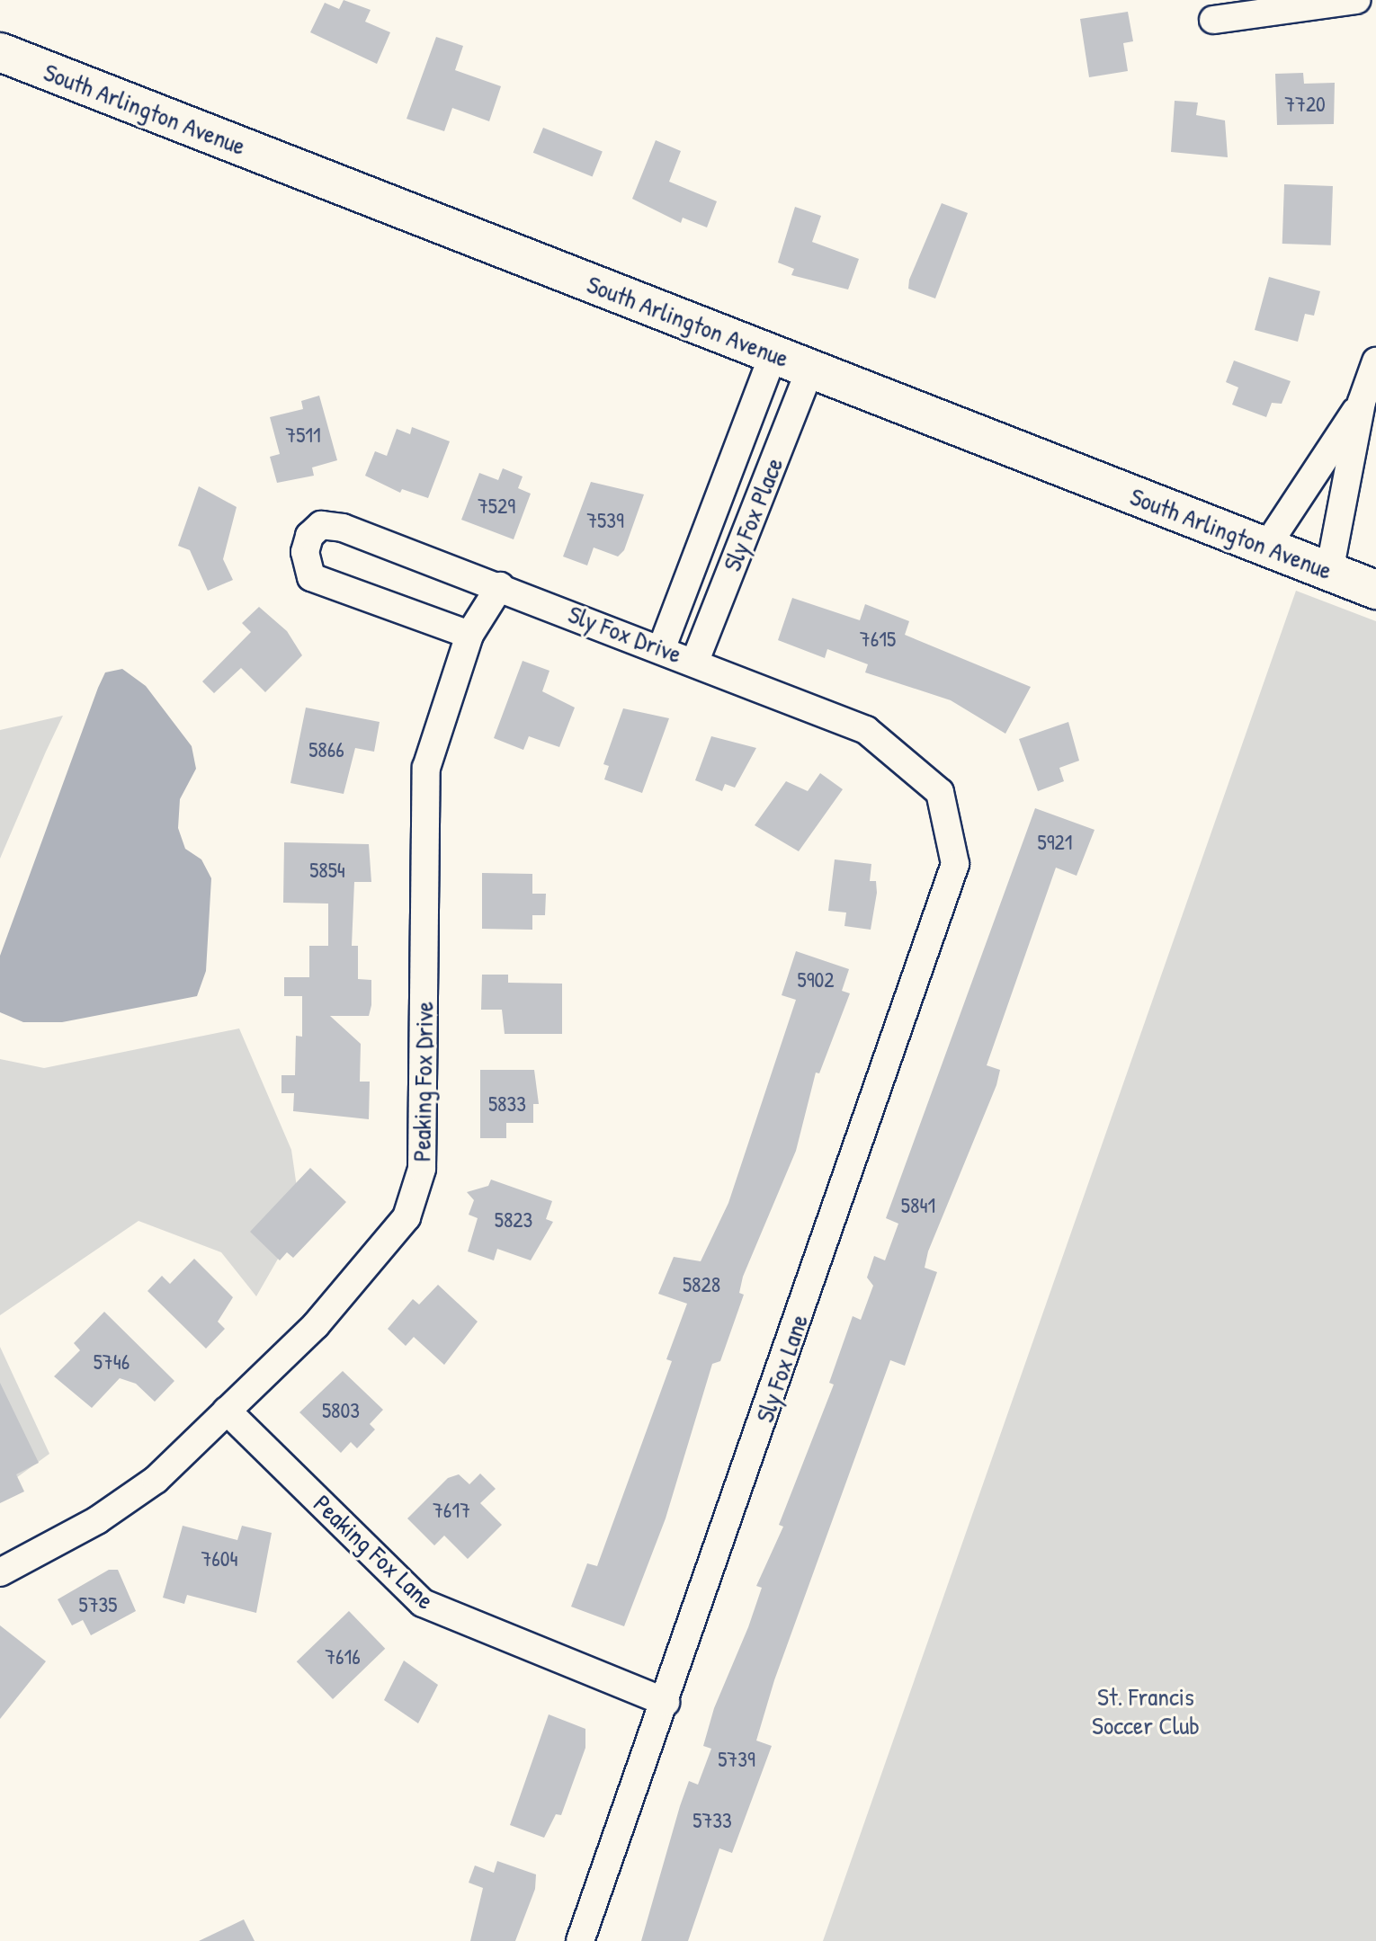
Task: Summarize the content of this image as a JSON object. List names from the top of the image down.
{
  "streets": {
    "street": [
      "South Arlington Avenue",
      "Sly Fox Place",
      "Sly Fox Drive",
      "Peaking Fox Drive",
      "Sly Fox Lane",
      "Peaking Fox Lane"
    ]
  },
  "crossings": [
    ["South Arlington Avenue", "Sly Fox Place"],
    ["Sly Fox Place", "Sly Fox Drive"],
    ["Sly Fox Drive", "Peaking Fox Drive"],
    ["Sly Fox Drive", "Sly Fox Lane"],
    ["Peaking Fox Drive", "Peaking Fox Lane"],
    ["Sly Fox Lane", "Peaking Fox Lane"]
  ],
  "parks": ["St. Francis Soccer Club"],
  "house_numbers": [
    "7720",
    "7511",
    "7529",
    "7539",
    "7615",
    "5866",
    "5921",
    "5854",
    "5902",
    "5833",
    "5841",
    "5823",
    "5828",
    "5746",
    "5803",
    "7617",
    "7604",
    "5735",
    "7616",
    "5739",
    "5733"
  ]
}
